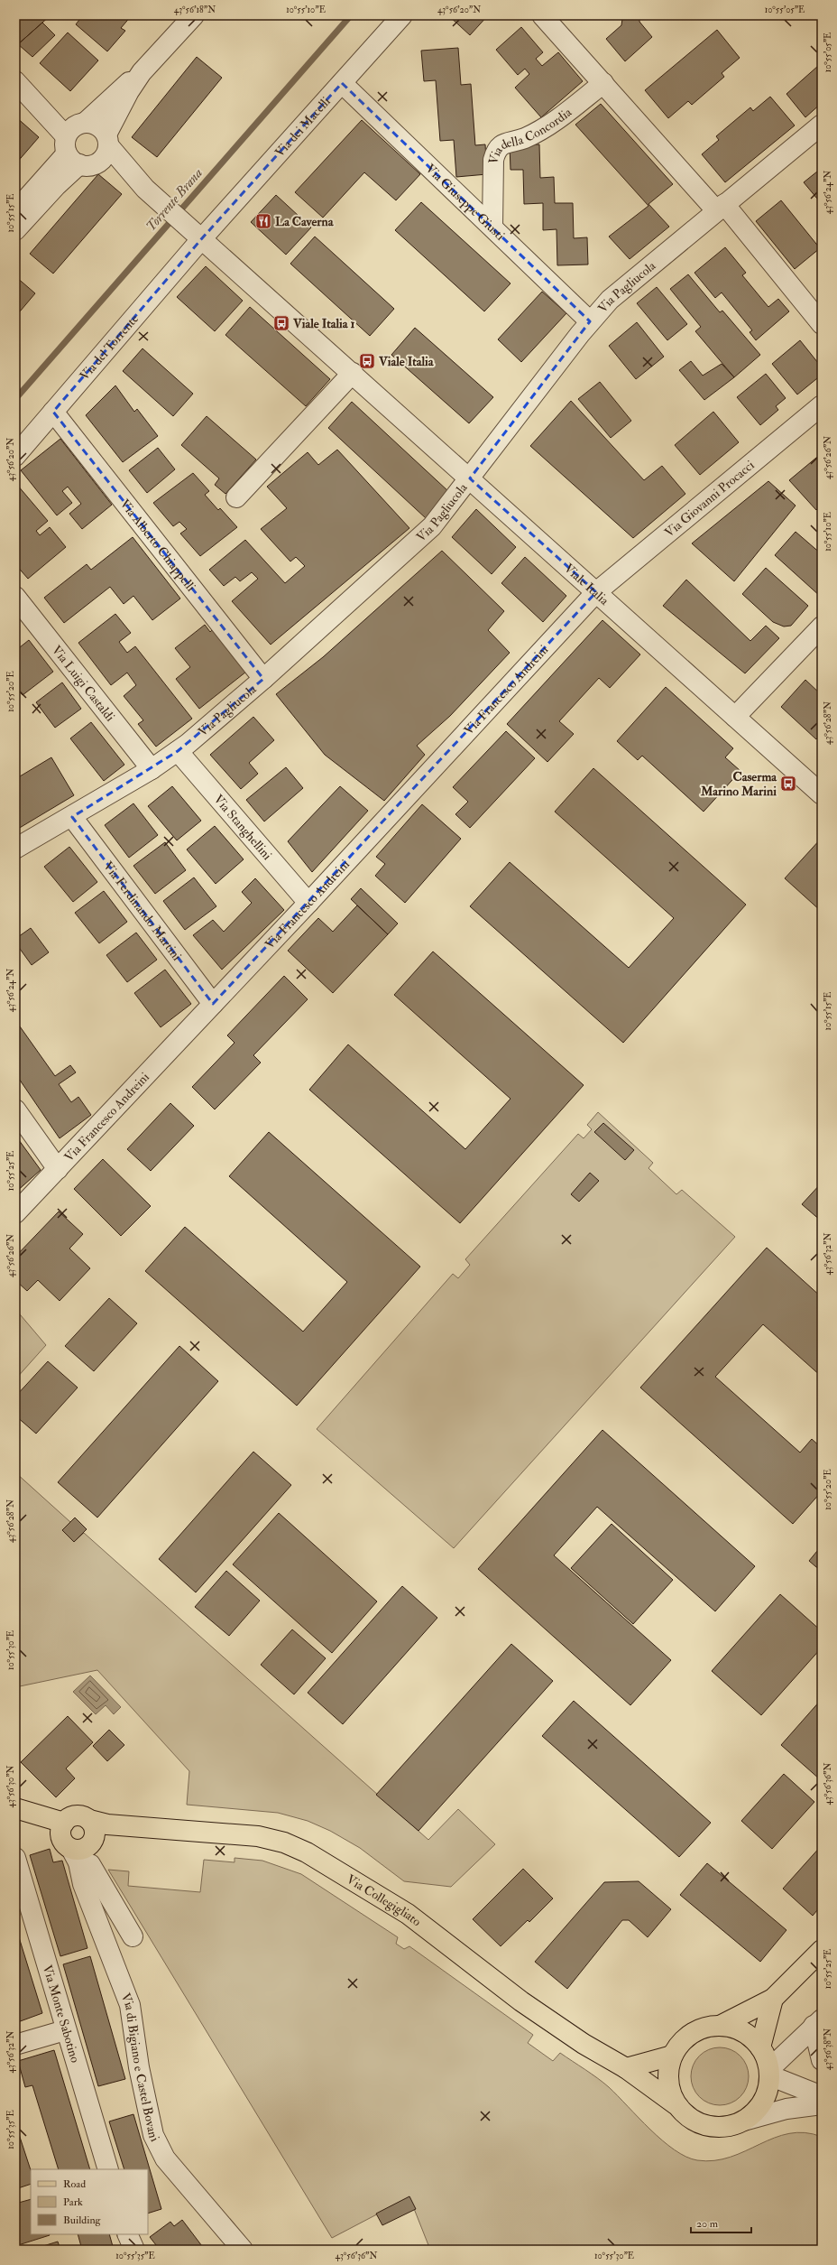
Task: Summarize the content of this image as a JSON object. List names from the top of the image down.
{
  "streets": {
    "main road": ["Via Collegigliato"],
    "street": [
      "Via dei Macelli",
      "Via della Concordia",
      "Via Giuseppe Giusti",
      "Via Pagliucola",
      "Via del Torrente",
      "Via Giovanni Procacci",
      "Via Alberto Chiappelli",
      "Viale Italia",
      "Via Luigi Castaldi",
      "Via Francesco Andreini",
      "Via Stanghellini",
      "Via Ferdinando Martini",
      "Via Monte Sabotino",
      "Via di Bigiano e Castel Bovani"
    ]
  },
  "crossings": [
    ["Via dei Macelli", "Via Giuseppe Giusti"],
    ["Via dei Macelli", "Via del Torrente"],
    ["Via dei Macelli", "Viale Italia"],
    ["Via della Concordia", "Via Giuseppe Giusti"],
    ["Via Giuseppe Giusti", "Via Pagliucola"],
    ["Via Pagliucola", "Via Alberto Chiappelli"],
    ["Via Pagliucola", "Viale Italia"],
    ["Via Pagliucola", "Via Luigi Castaldi"],
    ["Via Pagliucola", "Via Stanghellini"],
    ["Via Pagliucola", "Via Ferdinando Martini"],
    ["Via del Torrente", "Via Alberto Chiappelli"],
    ["Via del Torrente", "Viale Italia"],
    ["Via Giovanni Procacci", "Viale Italia"],
    ["Via Giovanni Procacci", "Via Francesco Andreini"],
    ["Viale Italia", "Via Francesco Andreini"],
    ["Via Francesco Andreini", "Via Stanghellini"],
    ["Via Francesco Andreini", "Via Ferdinando Martini"],
    ["Via Collegigliato", "Via di Bigiano e Castel Bovani"]
  ],
  "water": ["Torrente Brana"],
  "places": {
    "restaurant": ["La Caverna"],
    "bus stop": ["Viale Italia 1", "Viale Italia", "Caserma Marino Marini"]
  },
  "legend": ["Road", "Park", "Building"],
  "scale_bar": "20 m",
  "coordinates": [
    "43°56'18\"N",
    "10°55'10\"E",
    "43°56'20\"N",
    "10°55'05\"E",
    "43°56'24\"N",
    "10°55'15\"E",
    "43°56'26\"N",
    "10°55'20\"E",
    "43°56'28\"N",
    "10°55'25\"E",
    "43°56'32\"N",
    "10°55'30\"E",
    "43°56'36\"N",
    "43°56'30\"N",
    "43°56'38\"N",
    "10°55'35\"E"
  ]
}
